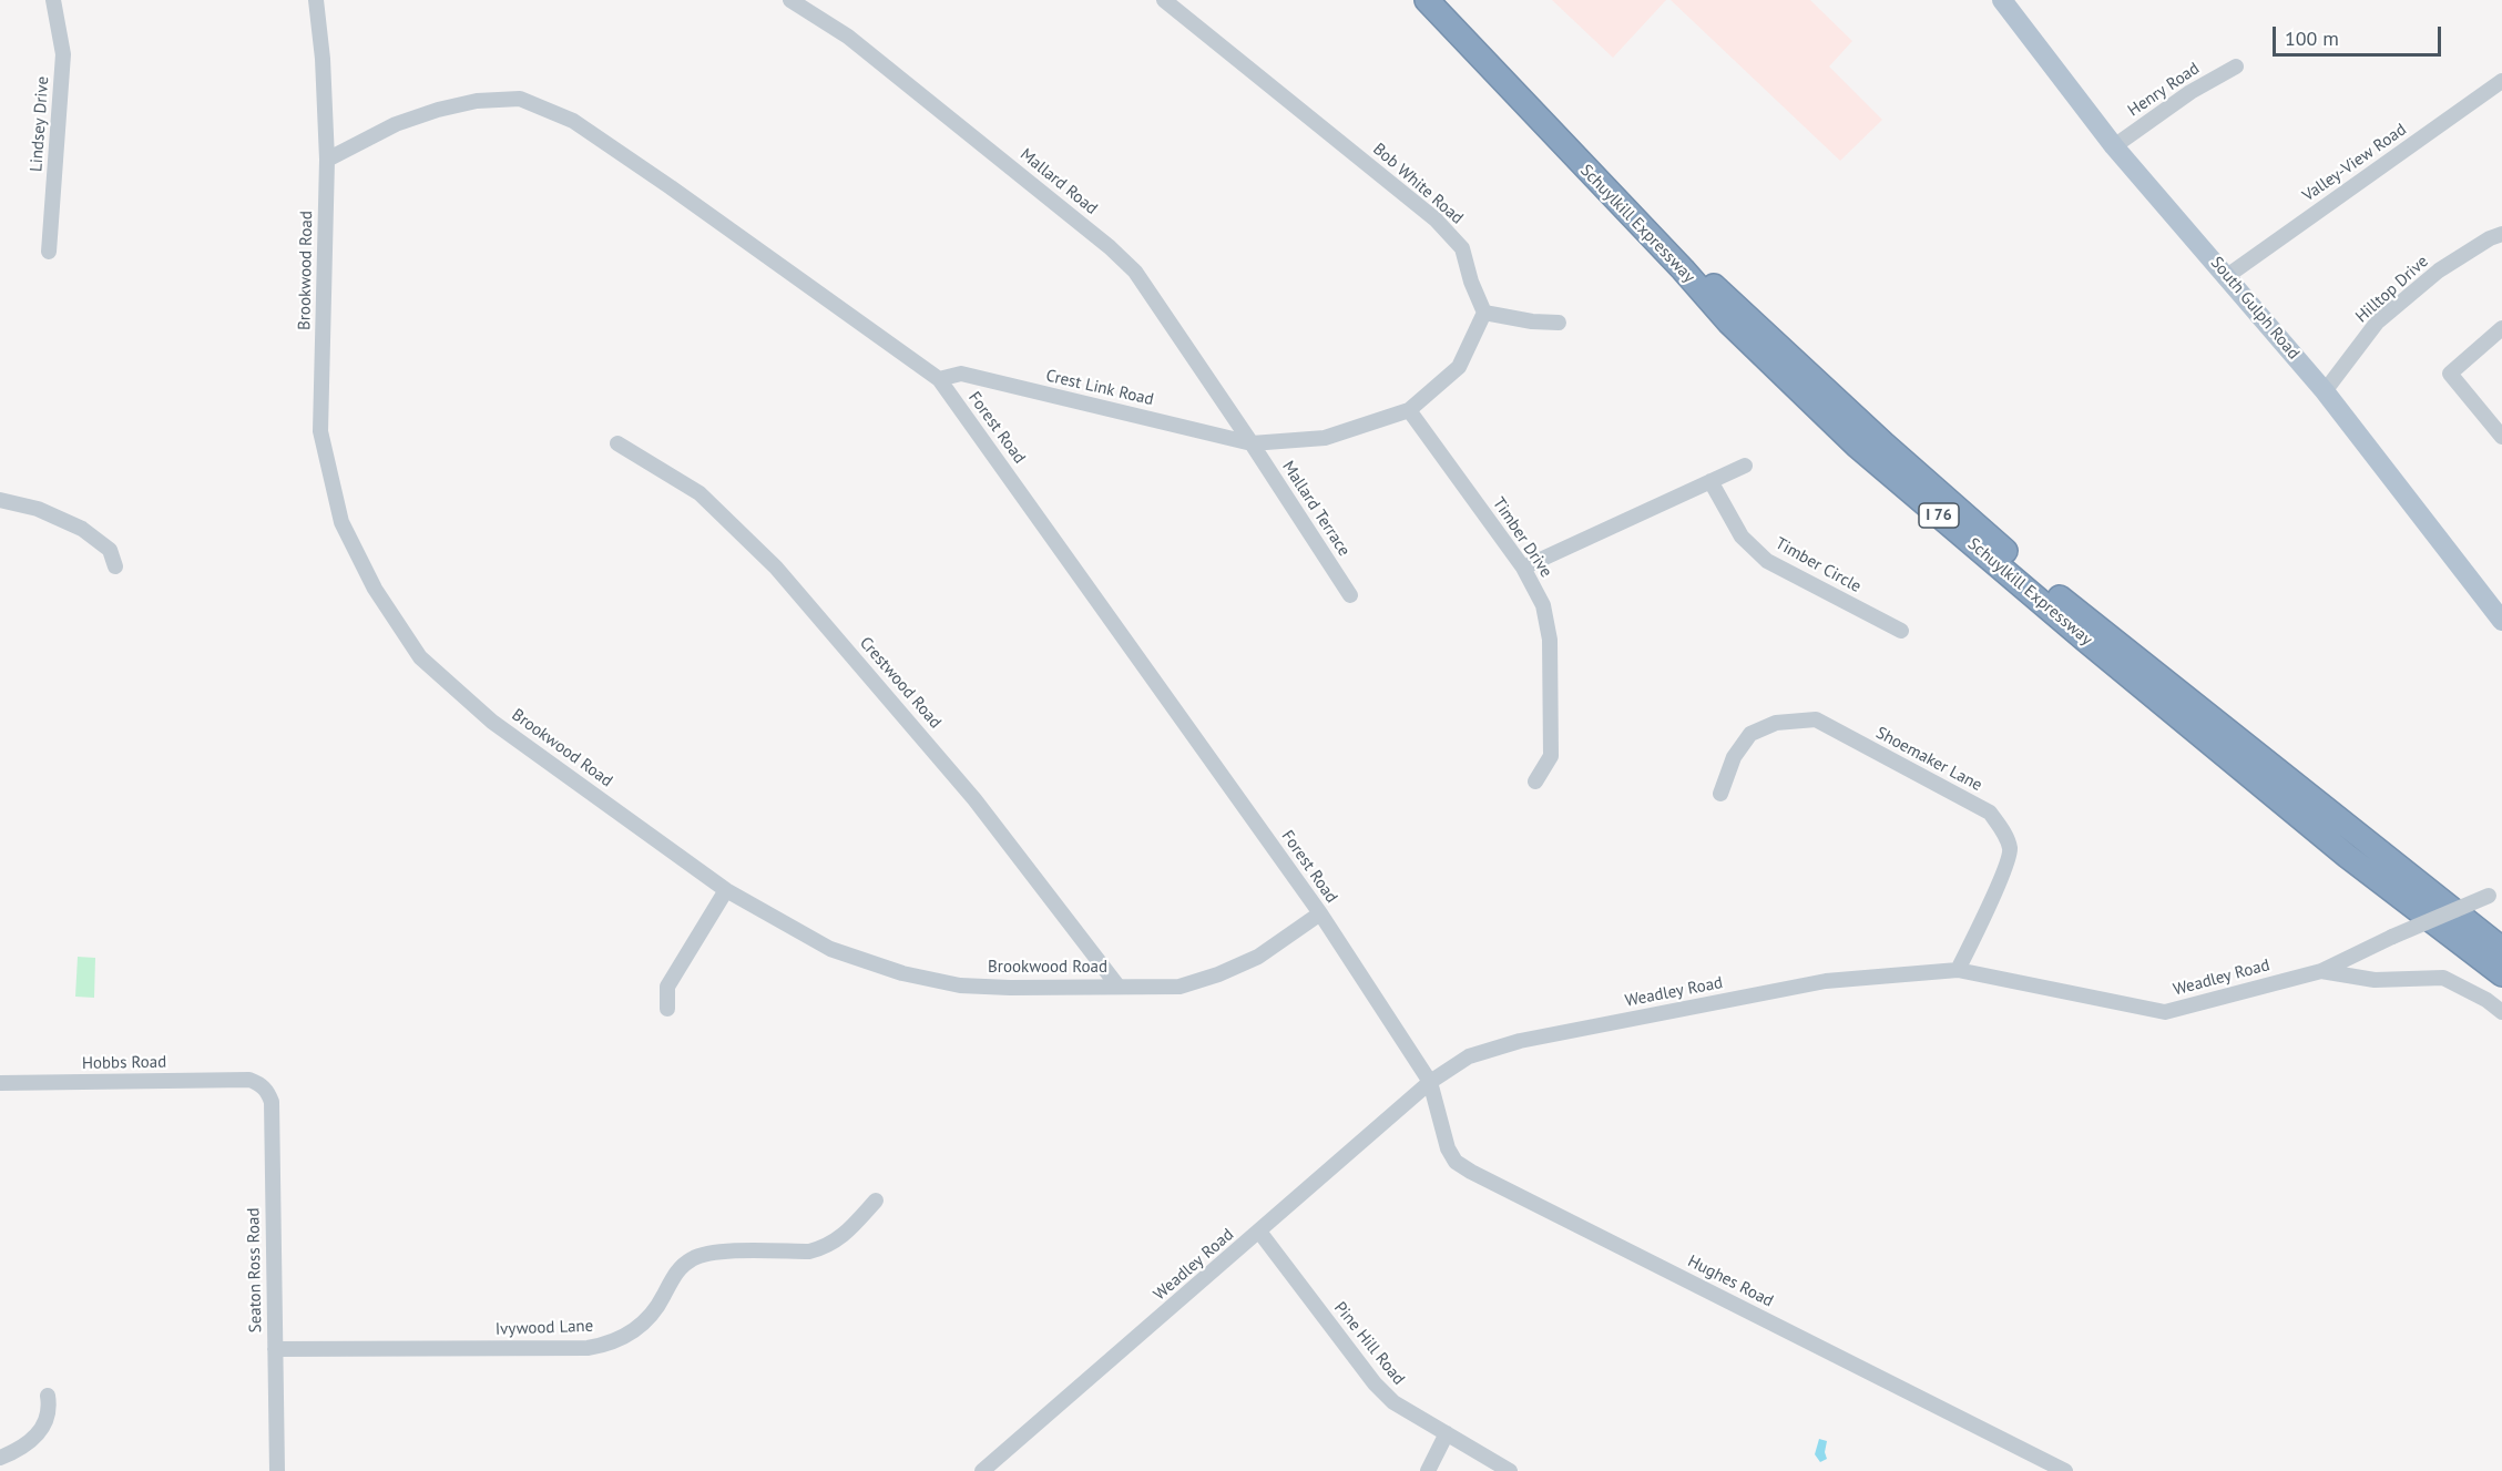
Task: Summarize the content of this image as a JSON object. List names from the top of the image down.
{
  "streets": {
    "highway": ["Schuylkill Expressway", "I 76"],
    "main road": ["South Gulph Road"],
    "street": [
      "Henry Road",
      "Lindsey Drive",
      "Valley-View Road",
      "Mallard Road",
      "Bob White Road",
      "Brookwood Road",
      "Hilltop Drive",
      "Crest Link Road",
      "Forest Road",
      "Mallard Terrace",
      "Timber Drive",
      "Timber Circle",
      "Crestwood Road",
      "Shoemaker Lane",
      "Weadley Road",
      "Hobbs Road",
      "Seaton Ross Road",
      "Hughes Road",
      "Ivywood Lane",
      "Pine Hill Road"
    ]
  },
  "crossings": [
    ["Henry Road", "South Gulph Road"],
    ["Valley-View Road", "South Gulph Road"],
    ["Mallard Road", "Crest Link Road"],
    ["Mallard Road", "Mallard Terrace"],
    ["Brookwood Road", "Forest Road"],
    ["Brookwood Road", "Crestwood Road"],
    ["Hilltop Drive", "South Gulph Road"],
    ["Crest Link Road", "Forest Road"],
    ["Crest Link Road", "Mallard Terrace"],
    ["Forest Road", "Weadley Road"],
    ["Forest Road", "Hughes Road"],
    ["Shoemaker Lane", "Weadley Road"],
    ["Weadley Road", "Hughes Road"],
    ["Weadley Road", "Pine Hill Road"],
    ["Hobbs Road", "Seaton Ross Road"],
    ["Seaton Ross Road", "Ivywood Lane"]
  ],
  "scale_bar": "100 m"
}
